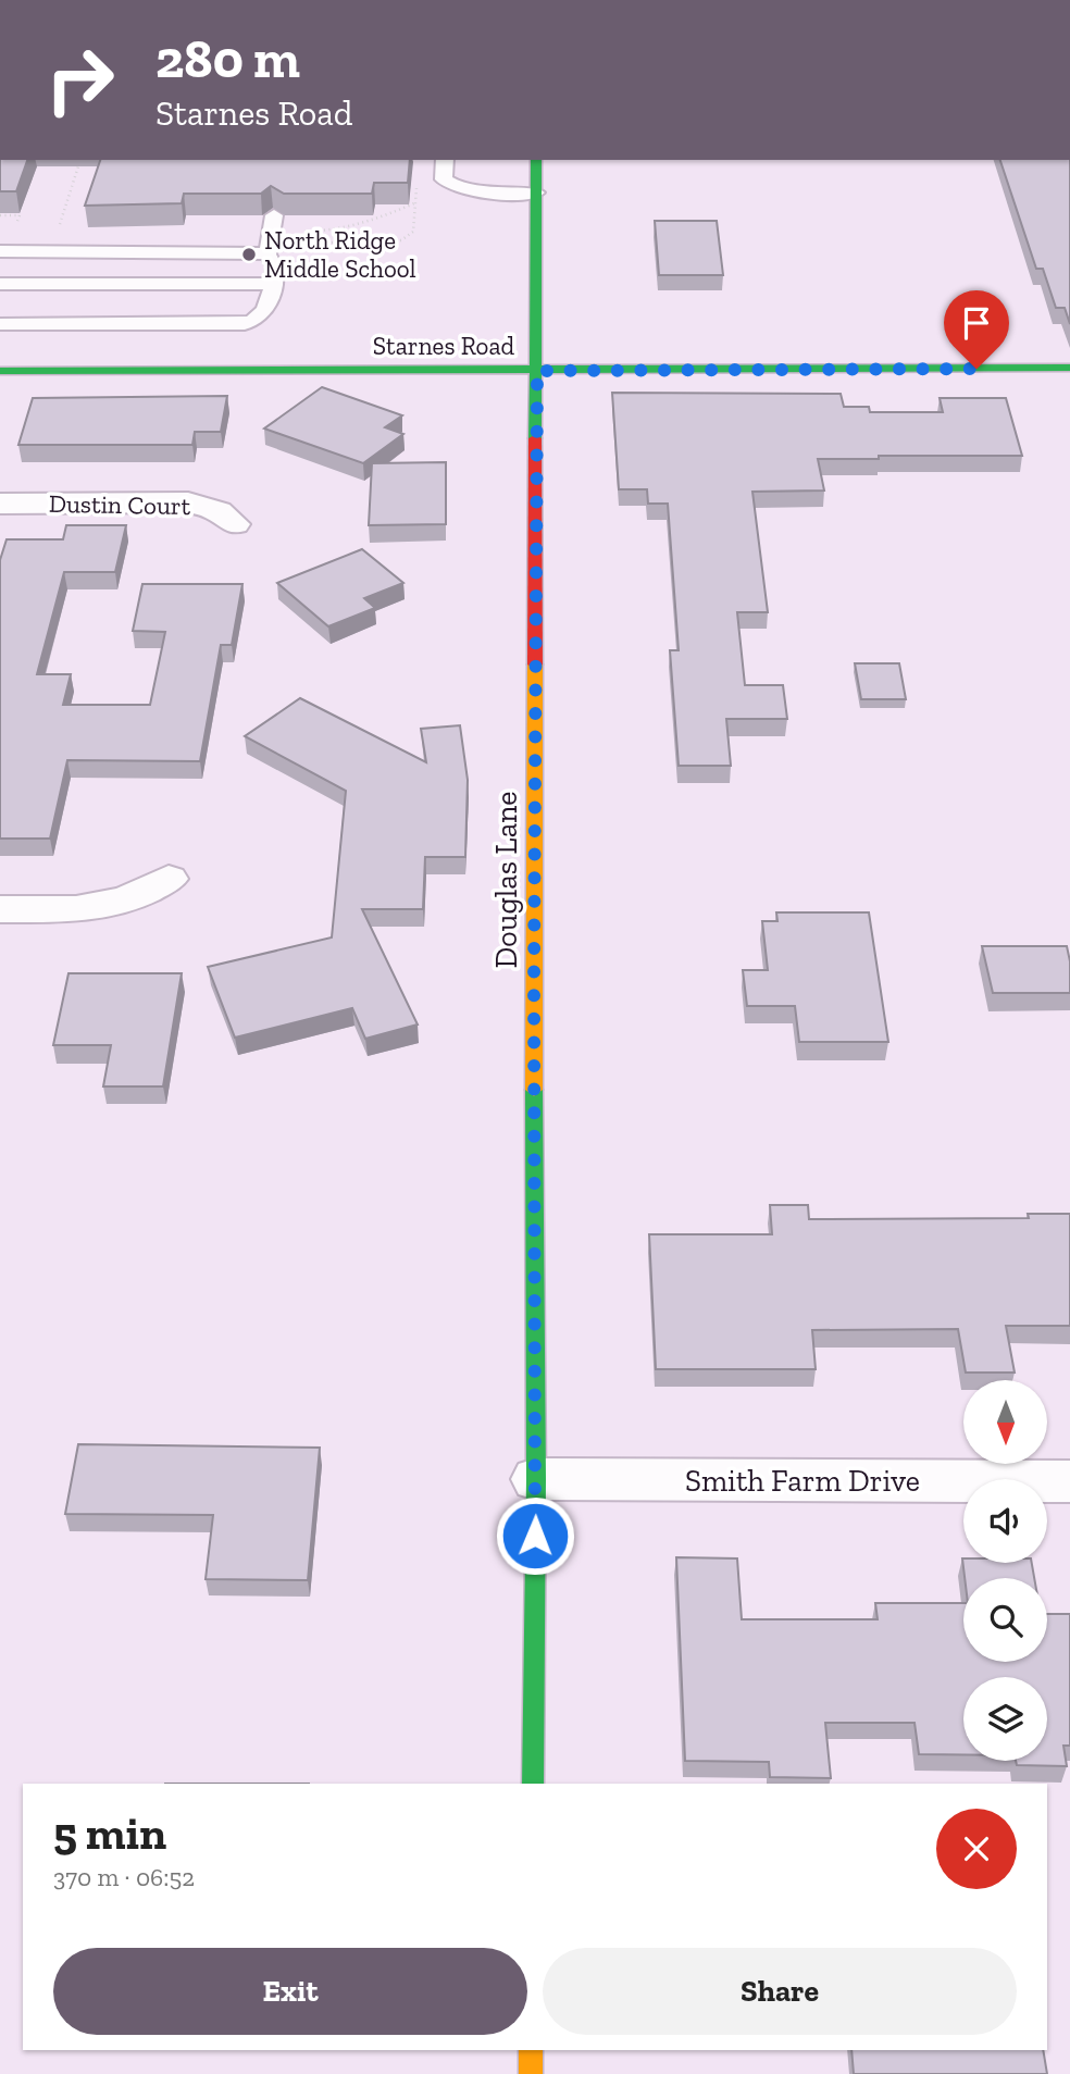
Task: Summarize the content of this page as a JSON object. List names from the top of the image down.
{
  "streets": {
    "street": [
      "Starnes Road",
      "Dustin Court",
      "Douglas Lane",
      "Smith Farm Drive"
    ]
  },
  "crossings": [
    ["Starnes Road", "Douglas Lane"],
    ["Douglas Lane", "Smith Farm Drive"]
  ],
  "places": ["North Ridge Middle School"],
  "north": "bottom",
  "page": {
    "turn": ["280 m", "Starnes Road"],
    "heading": ["5 min", "370 m · 06:52"],
    "buttons": ["Exit", "Share"]
  }
}
